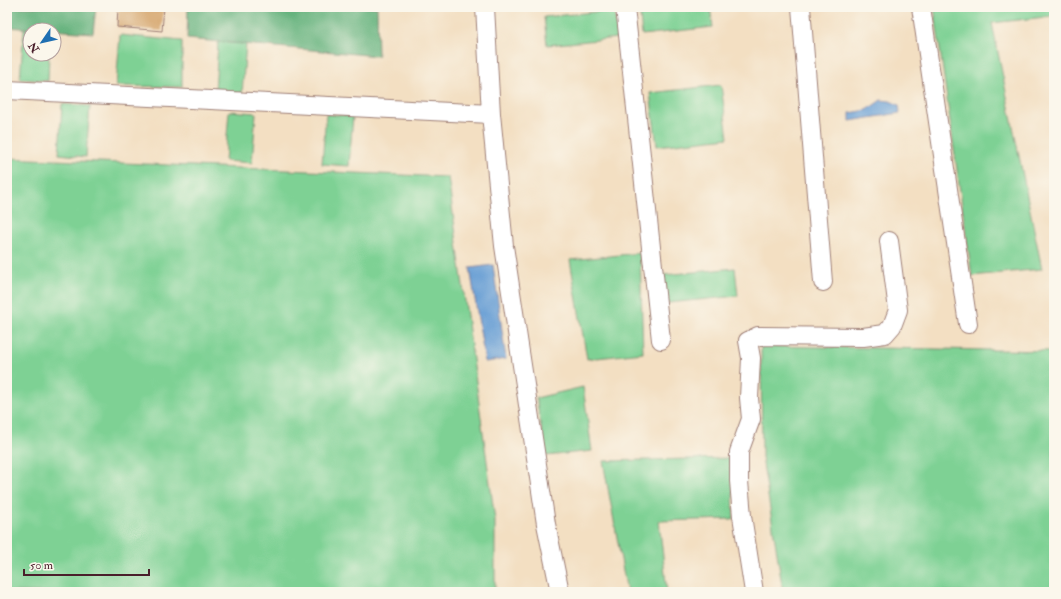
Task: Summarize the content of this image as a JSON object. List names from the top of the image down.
{
  "scale_bar": "50 m",
  "north": "bottom left"
}
